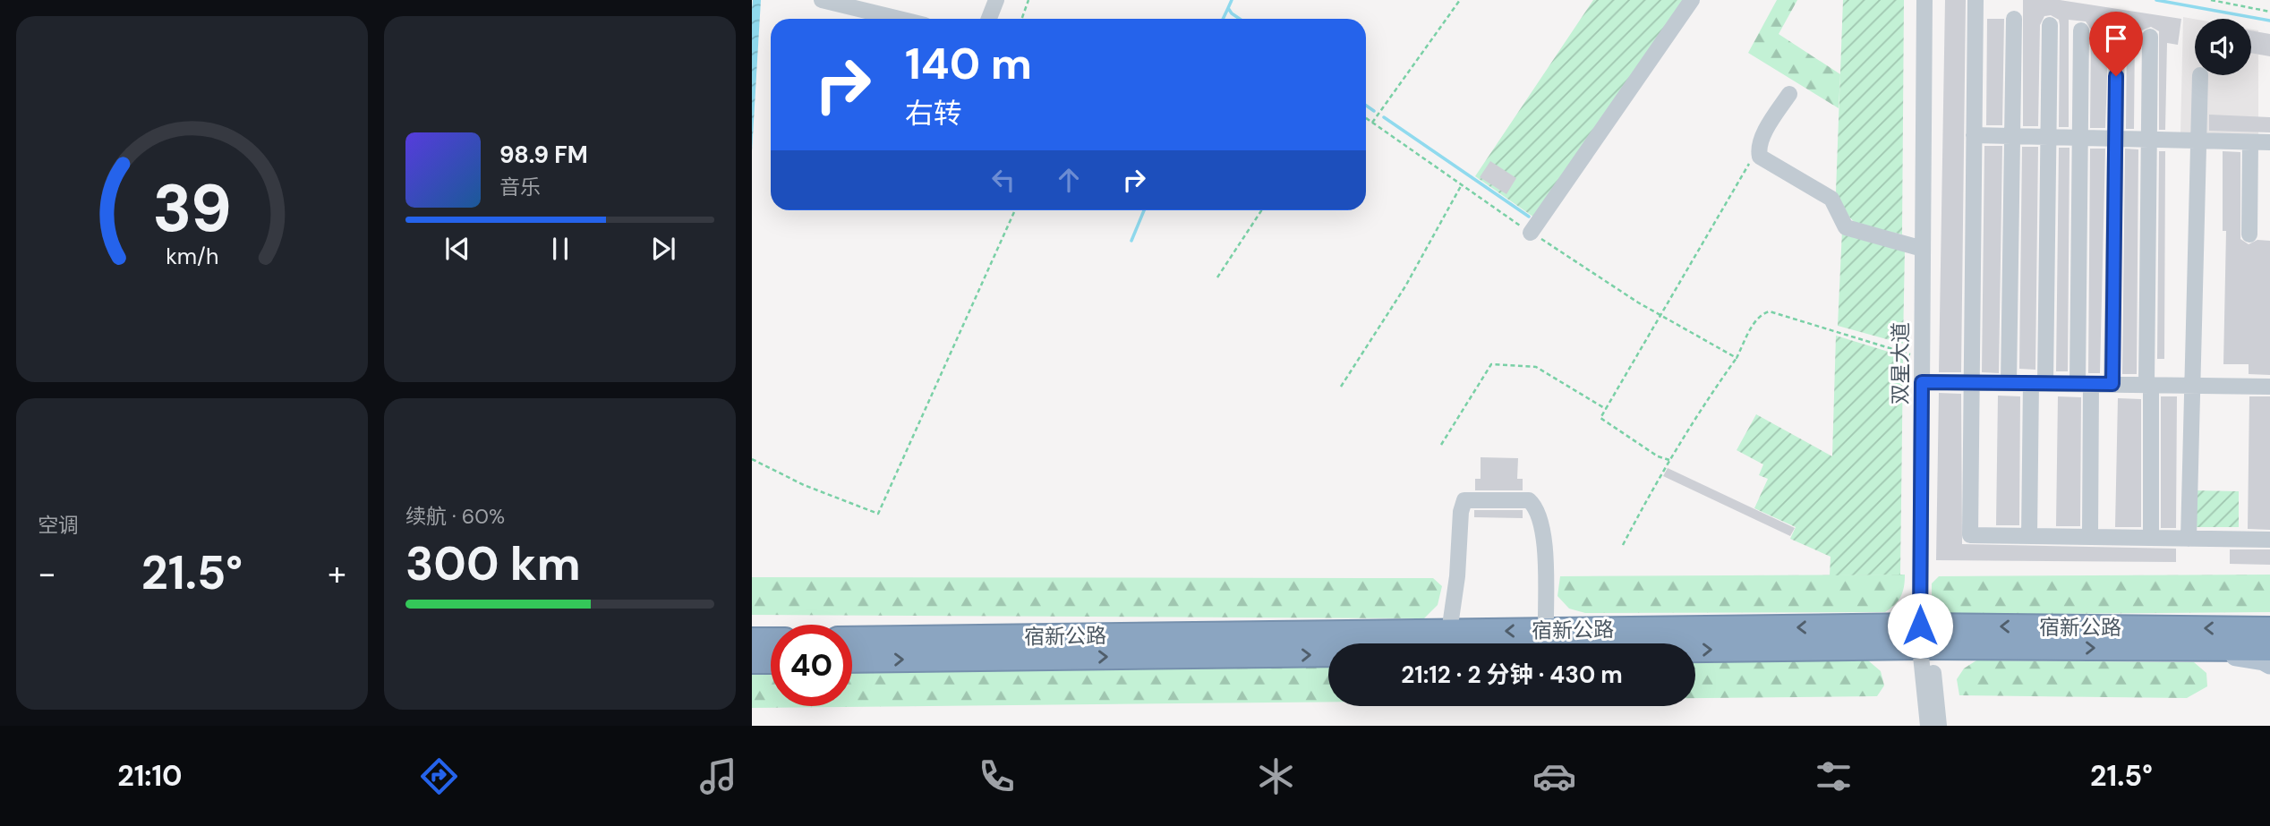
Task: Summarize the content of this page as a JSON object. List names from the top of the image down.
{
  "streets": {
    "highway": ["宿新公路"],
    "street": ["双星大道"]
  },
  "crossings": [
    ["双星大道", "宿新公路"]
  ],
  "page": {
    "turn": ["140 m", "右转"],
    "song": ["98.9 FM", "音乐"],
    "tile": [
      "空调",
      ["续航 · 60%", "300 km"]
    ],
    "heat": ["−", "21.5°", "+"],
    "limit": "40",
    "trip": "21:12 · 2 分钟 · 430 m",
    "tabs": ["21:10", "21.5°"],
    "gauge": ["39", "km/h"]
  }
}
